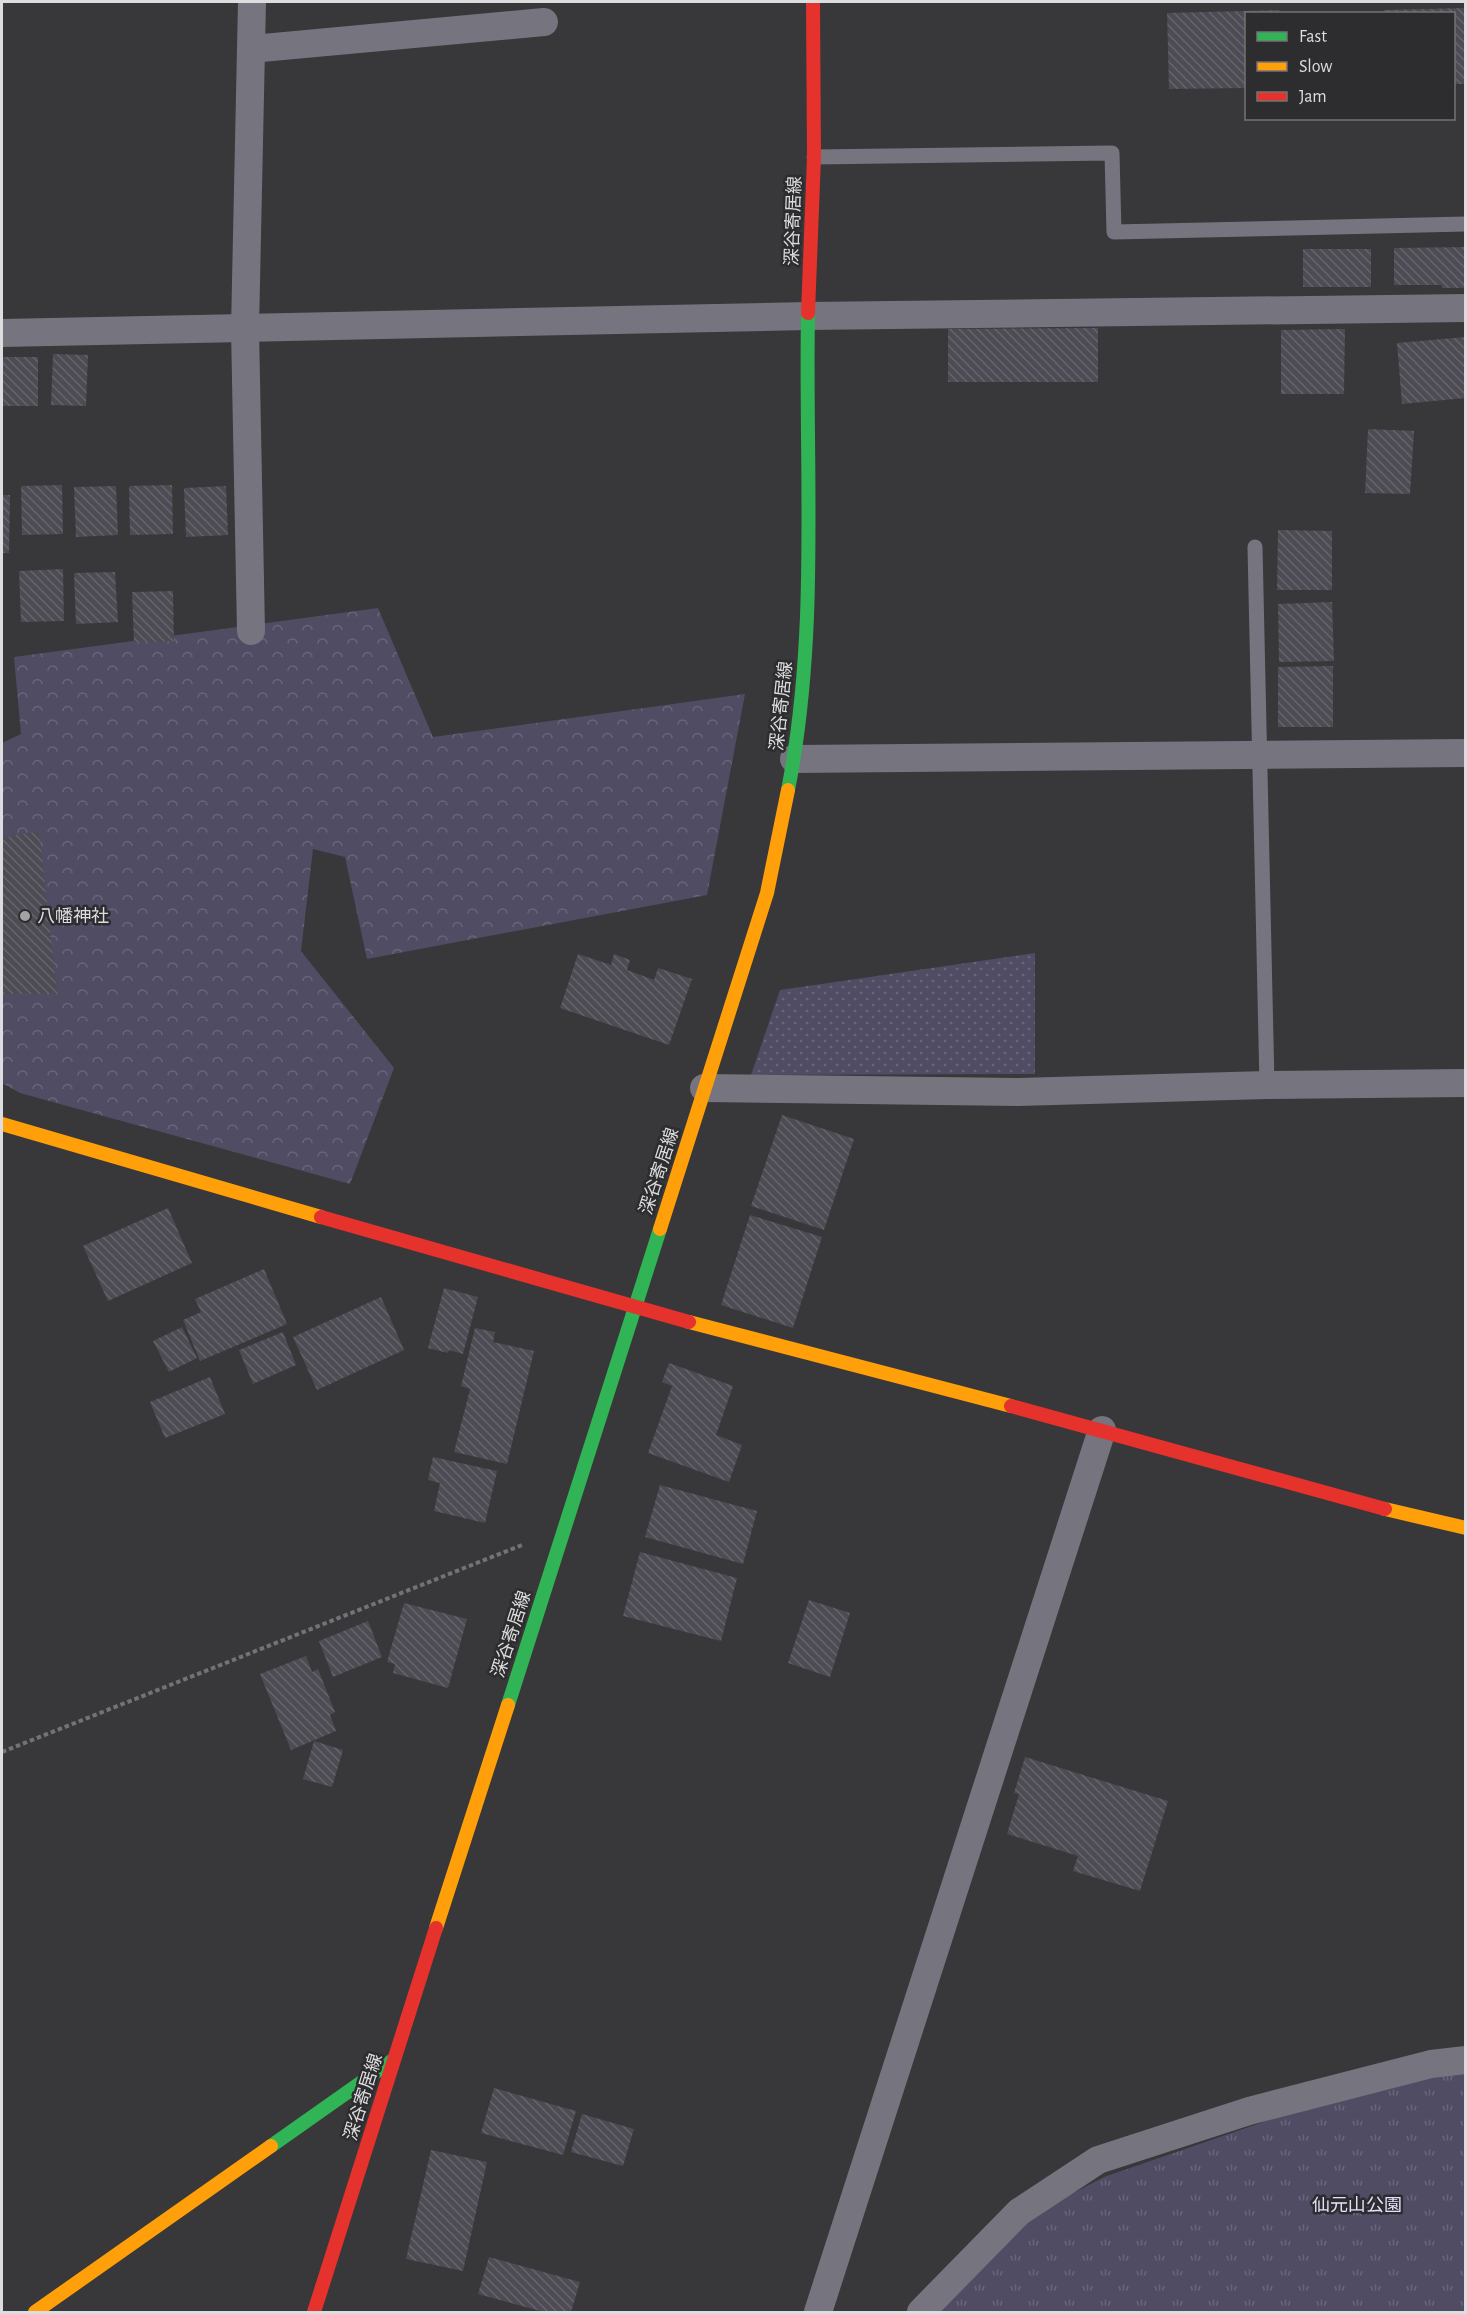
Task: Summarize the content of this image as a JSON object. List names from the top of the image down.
{
  "streets": {
    "main road": ["深谷寄居線"]
  },
  "parks": ["仙元山公園"],
  "places": ["八幡神社"],
  "legend": ["Fast", "Slow", "Jam"]
}
